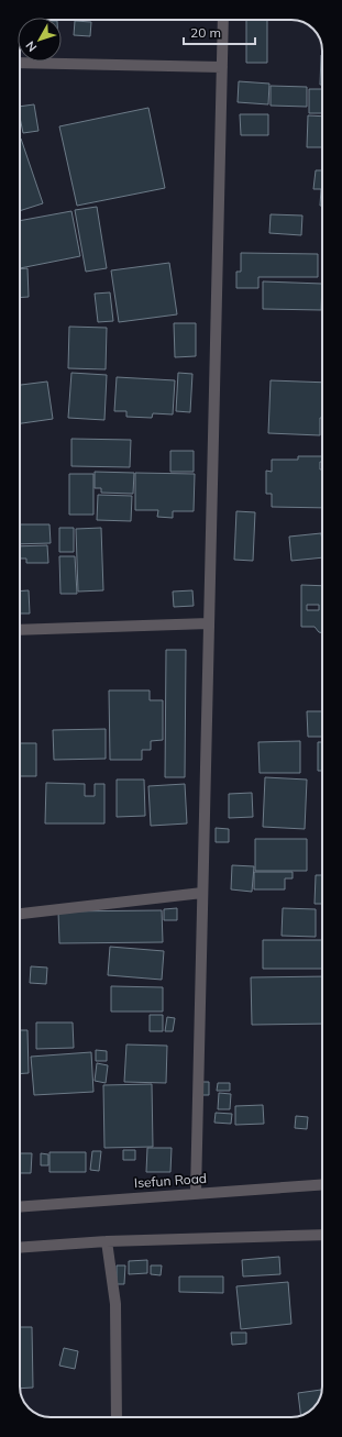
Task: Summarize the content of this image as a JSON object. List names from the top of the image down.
{
  "streets": {
    "street": ["Isefun Road"]
  },
  "scale_bar": "20 m",
  "north": "bottom left"
}
